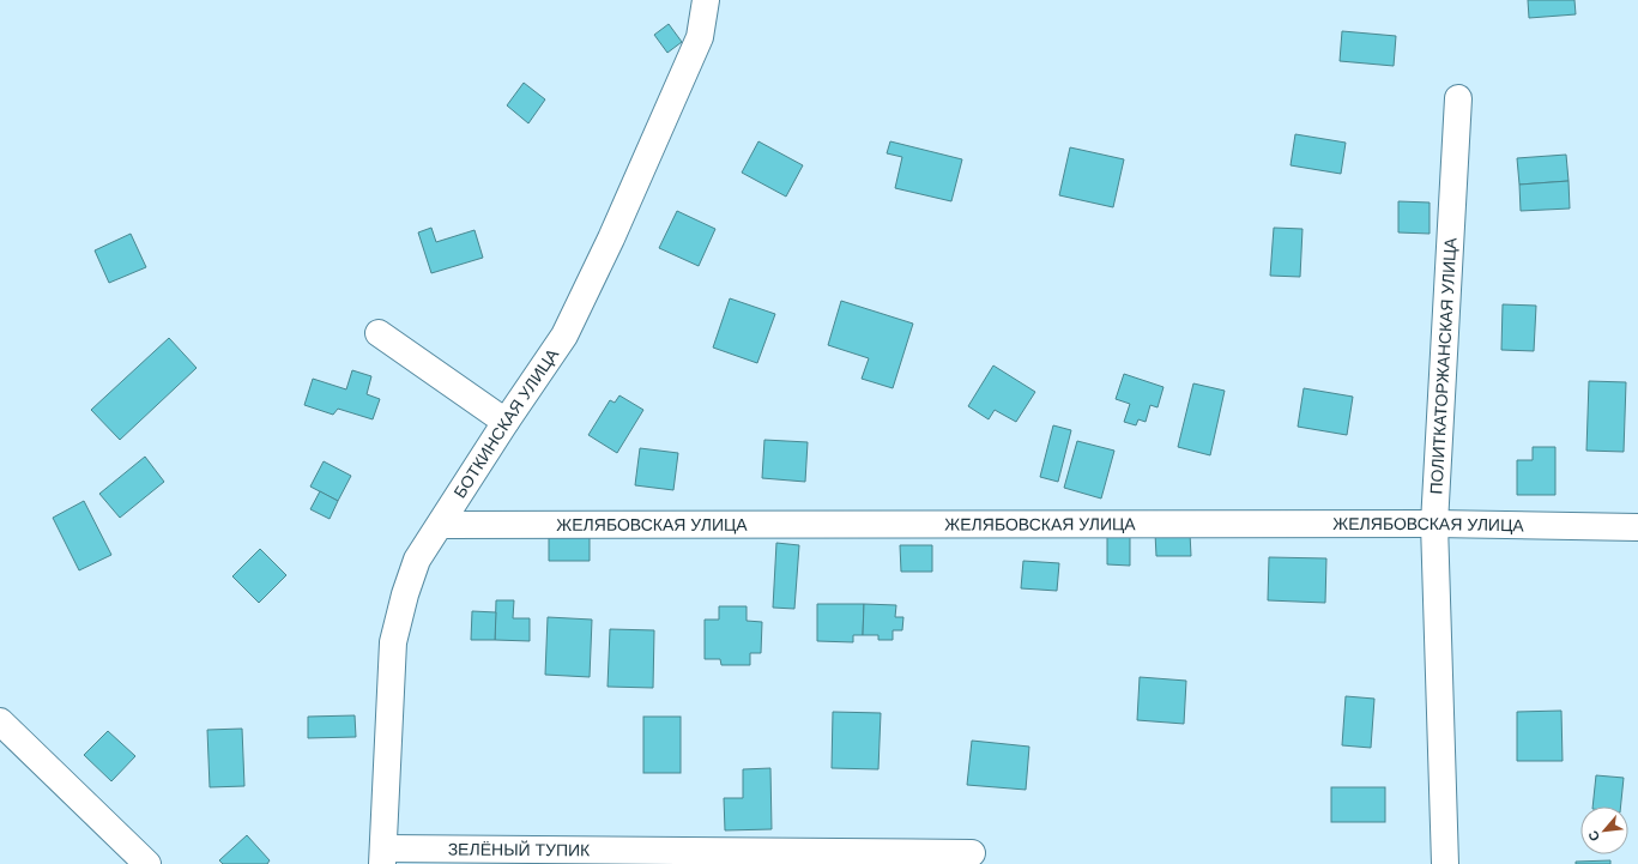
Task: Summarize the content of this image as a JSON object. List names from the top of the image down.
{
  "streets": {
    "street": [
      "ПОЛИТКАТОРЖАНСКАЯ УЛИЦА",
      "БОТКИНСКАЯ УЛИЦА",
      "ЖЕЛЯБОВСКАЯ УЛИЦА",
      "ЗЕЛЁНЫЙ ТУПИК"
    ]
  },
  "crossings": [
    ["ПОЛИТКАТОРЖАНСКАЯ УЛИЦА", "ЖЕЛЯБОВСКАЯ УЛИЦА"],
    ["БОТКИНСКАЯ УЛИЦА", "ЖЕЛЯБОВСКАЯ УЛИЦА"],
    ["БОТКИНСКАЯ УЛИЦА", "ЗЕЛЁНЫЙ ТУПИК"]
  ],
  "north": "bottom left"
}
